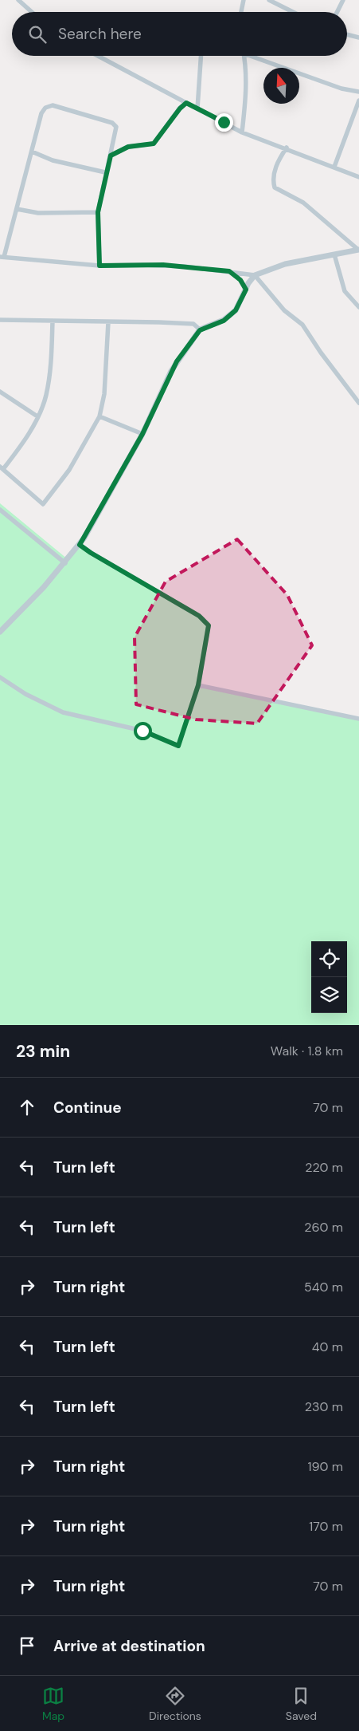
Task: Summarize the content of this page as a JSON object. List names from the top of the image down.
{
  "north": "top",
  "page": {
    "search": "Search here",
    "heading": ["23 min", "Walk · 1.8 km"],
    "list": [
      ["Continue", "70 m"],
      ["Turn left", "220 m"],
      ["Turn left", "260 m"],
      ["Turn right", "540 m"],
      ["Turn left", "40 m"],
      ["Turn left", "230 m"],
      ["Turn right", "190 m"],
      ["Turn right", "170 m"],
      ["Turn right", "70 m"],
      "Arrive at destination"
    ],
    "nav": ["Map", "Directions", "Saved"]
  }
}
